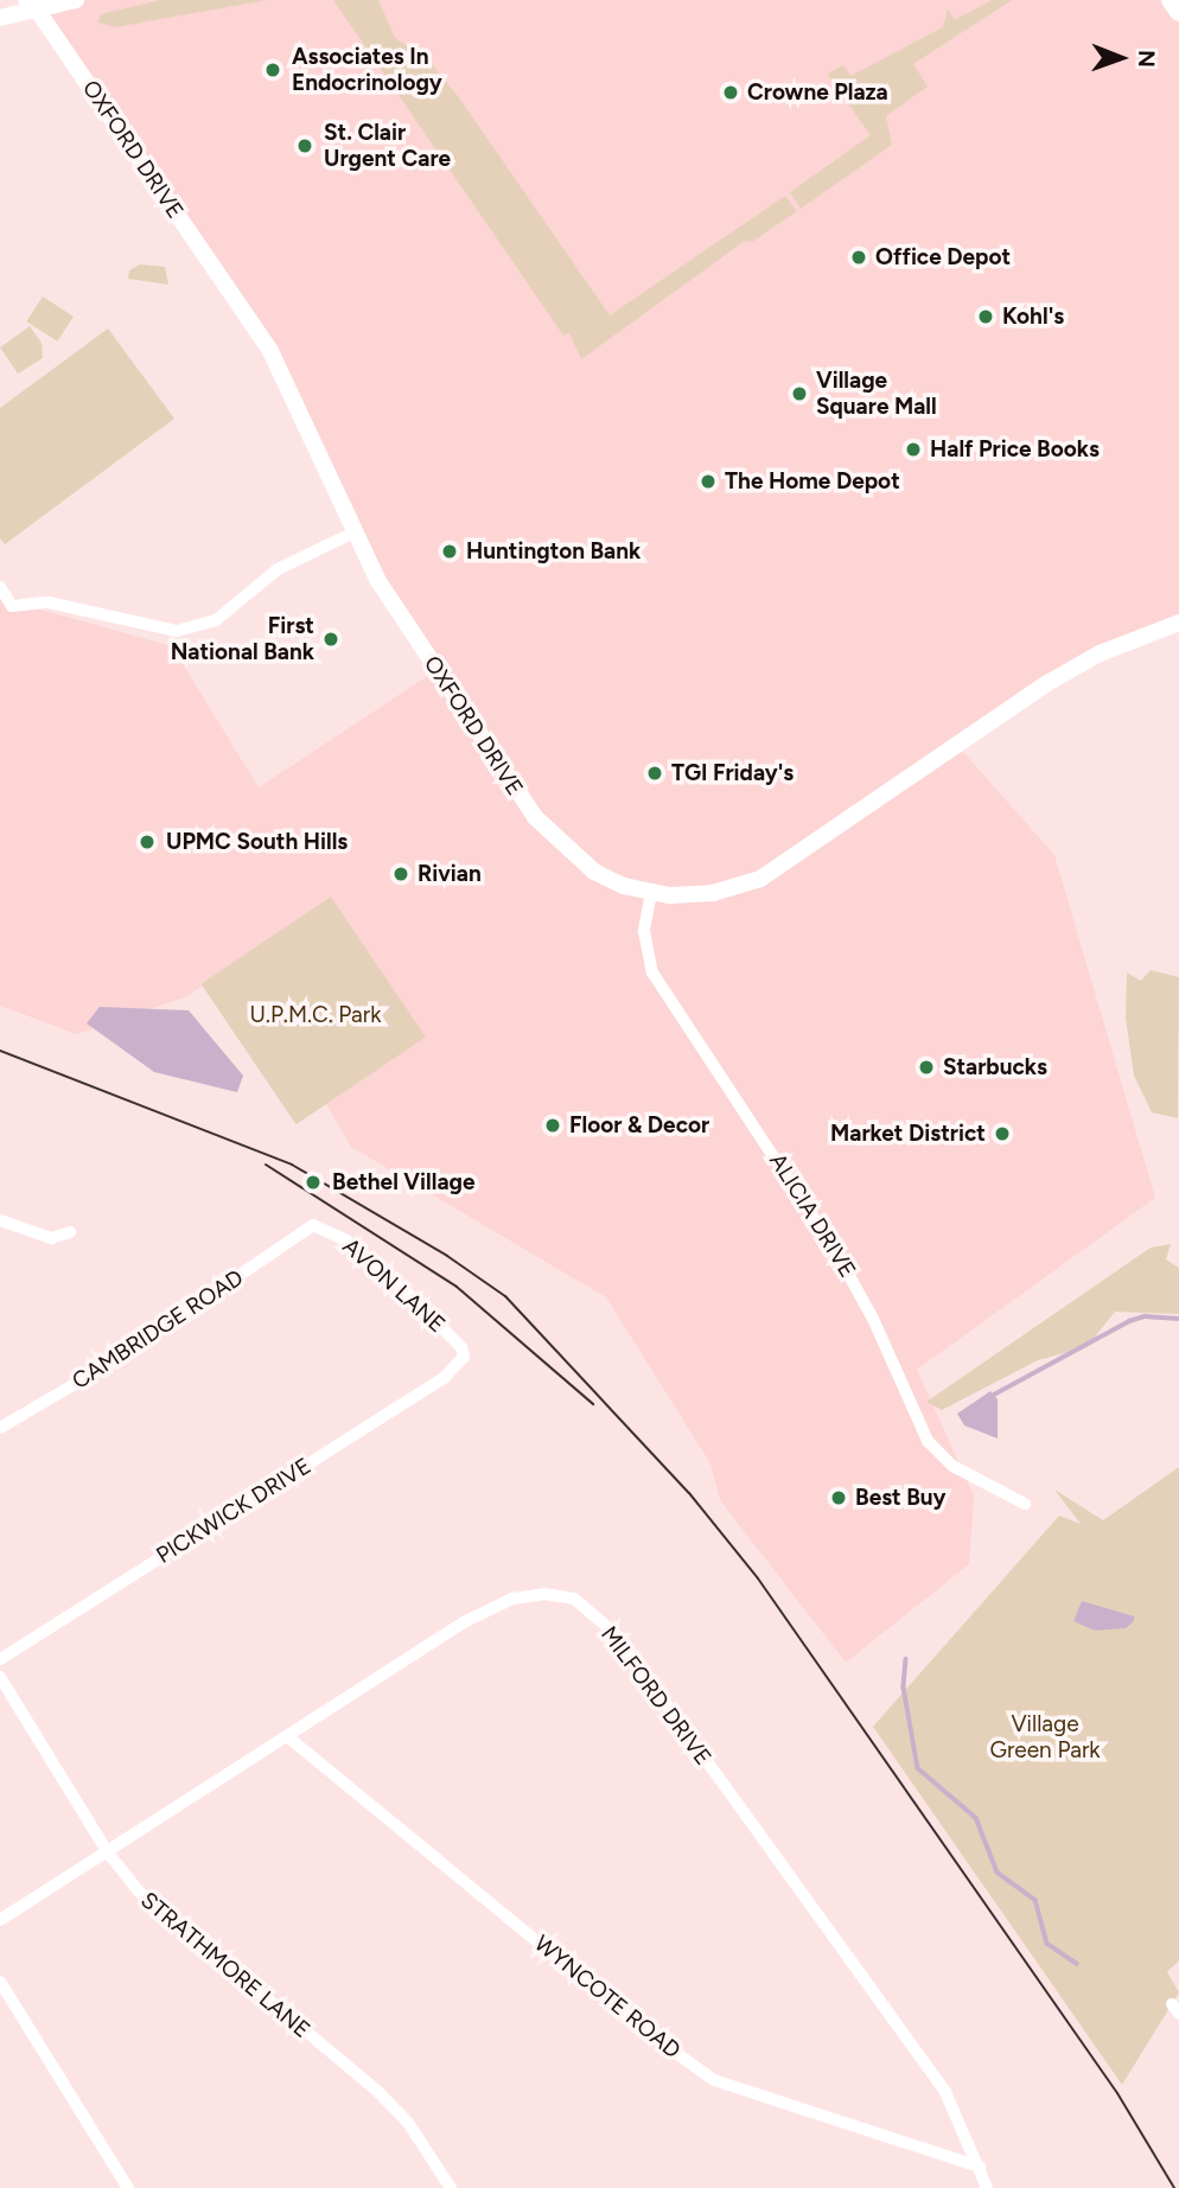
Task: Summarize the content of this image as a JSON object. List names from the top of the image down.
{
  "streets": {
    "street": [
      "OXFORD DRIVE",
      "ALICIA DRIVE",
      "AVON LANE",
      "CAMBRIDGE ROAD",
      "PICKWICK DRIVE",
      "MILFORD DRIVE",
      "STRATHMORE LANE",
      "WYNCOTE ROAD"
    ]
  },
  "crossings": [
    ["OXFORD DRIVE", "ALICIA DRIVE"],
    ["AVON LANE", "CAMBRIDGE ROAD"],
    ["AVON LANE", "PICKWICK DRIVE"],
    ["MILFORD DRIVE", "STRATHMORE LANE"],
    ["MILFORD DRIVE", "WYNCOTE ROAD"]
  ],
  "parks": ["U.P.M.C. Park", "Village Green Park"],
  "places": [
    "Associates In Endocrinology",
    "Crowne Plaza",
    "St. Clair Urgent Care",
    "Office Depot",
    "Kohl's",
    "Village Square Mall",
    "Half Price Books",
    "The Home Depot",
    "Huntington Bank",
    "First National Bank",
    "TGI Friday's",
    "UPMC South Hills",
    "Rivian",
    "Starbucks",
    "Floor & Decor",
    "Market District",
    "Bethel Village",
    "Best Buy"
  ],
  "north": "right"
}
